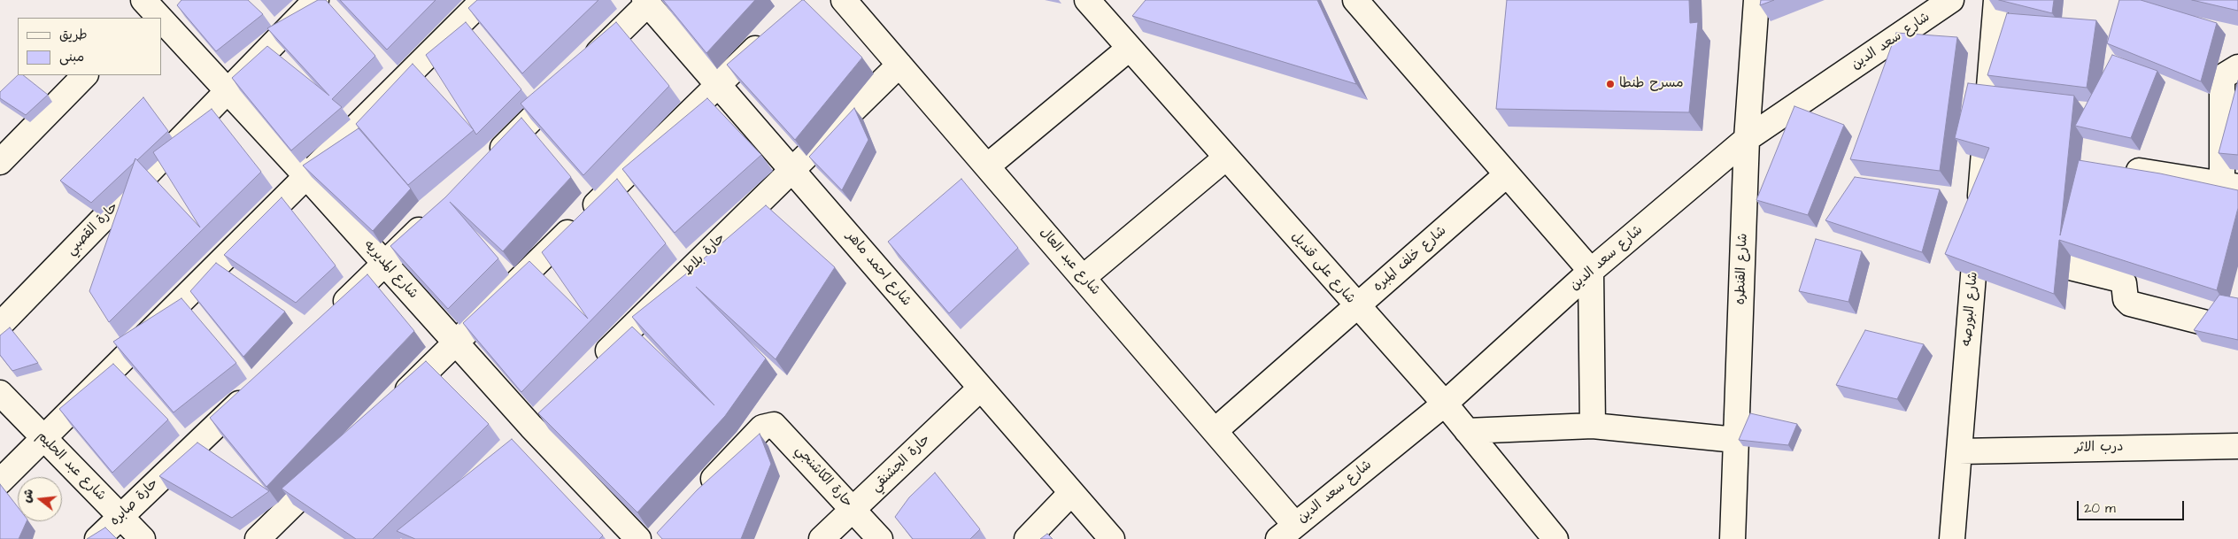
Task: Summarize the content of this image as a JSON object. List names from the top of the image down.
{
  "streets": {
    "street": [
      "شارع سعد الدين",
      "حارة القصبي",
      "حارة بلاط",
      "شارع خلف المبره",
      "شارع عبد العال",
      "شارع على قنديل",
      "شارع احمد ماهر",
      "شارع القنطره",
      "شارع المديريه",
      "شارع البورصه",
      "درب الاثر",
      "حارة الجشنقي",
      "شارع عبد الحليم",
      "حارة الكاشنجي",
      "حارة صابره"
    ]
  },
  "crossings": [
    ["شارع سعد الدين", "شارع عبد العال"],
    ["شارع سعد الدين", "شارع على قنديل"],
    ["شارع سعد الدين", "شارع القنطره"],
    ["حارة القصبي", "شارع المديريه"],
    ["حارة بلاط", "شارع عبد العال"],
    ["حارة بلاط", "شارع احمد ماهر"],
    ["شارع خلف المبره", "شارع عبد العال"],
    ["شارع خلف المبره", "شارع على قنديل"],
    ["شارع احمد ماهر", "حارة الجشنقي"],
    ["شارع البورصه", "درب الاثر"],
    ["حارة الجشنقي", "حارة الكاشنجي"],
    ["شارع عبد الحليم", "حارة صابره"]
  ],
  "places": ["مسرح طنطا"],
  "legend": ["طريق", "مبنى"],
  "scale_bar": "20 m",
  "north": "left"
}
